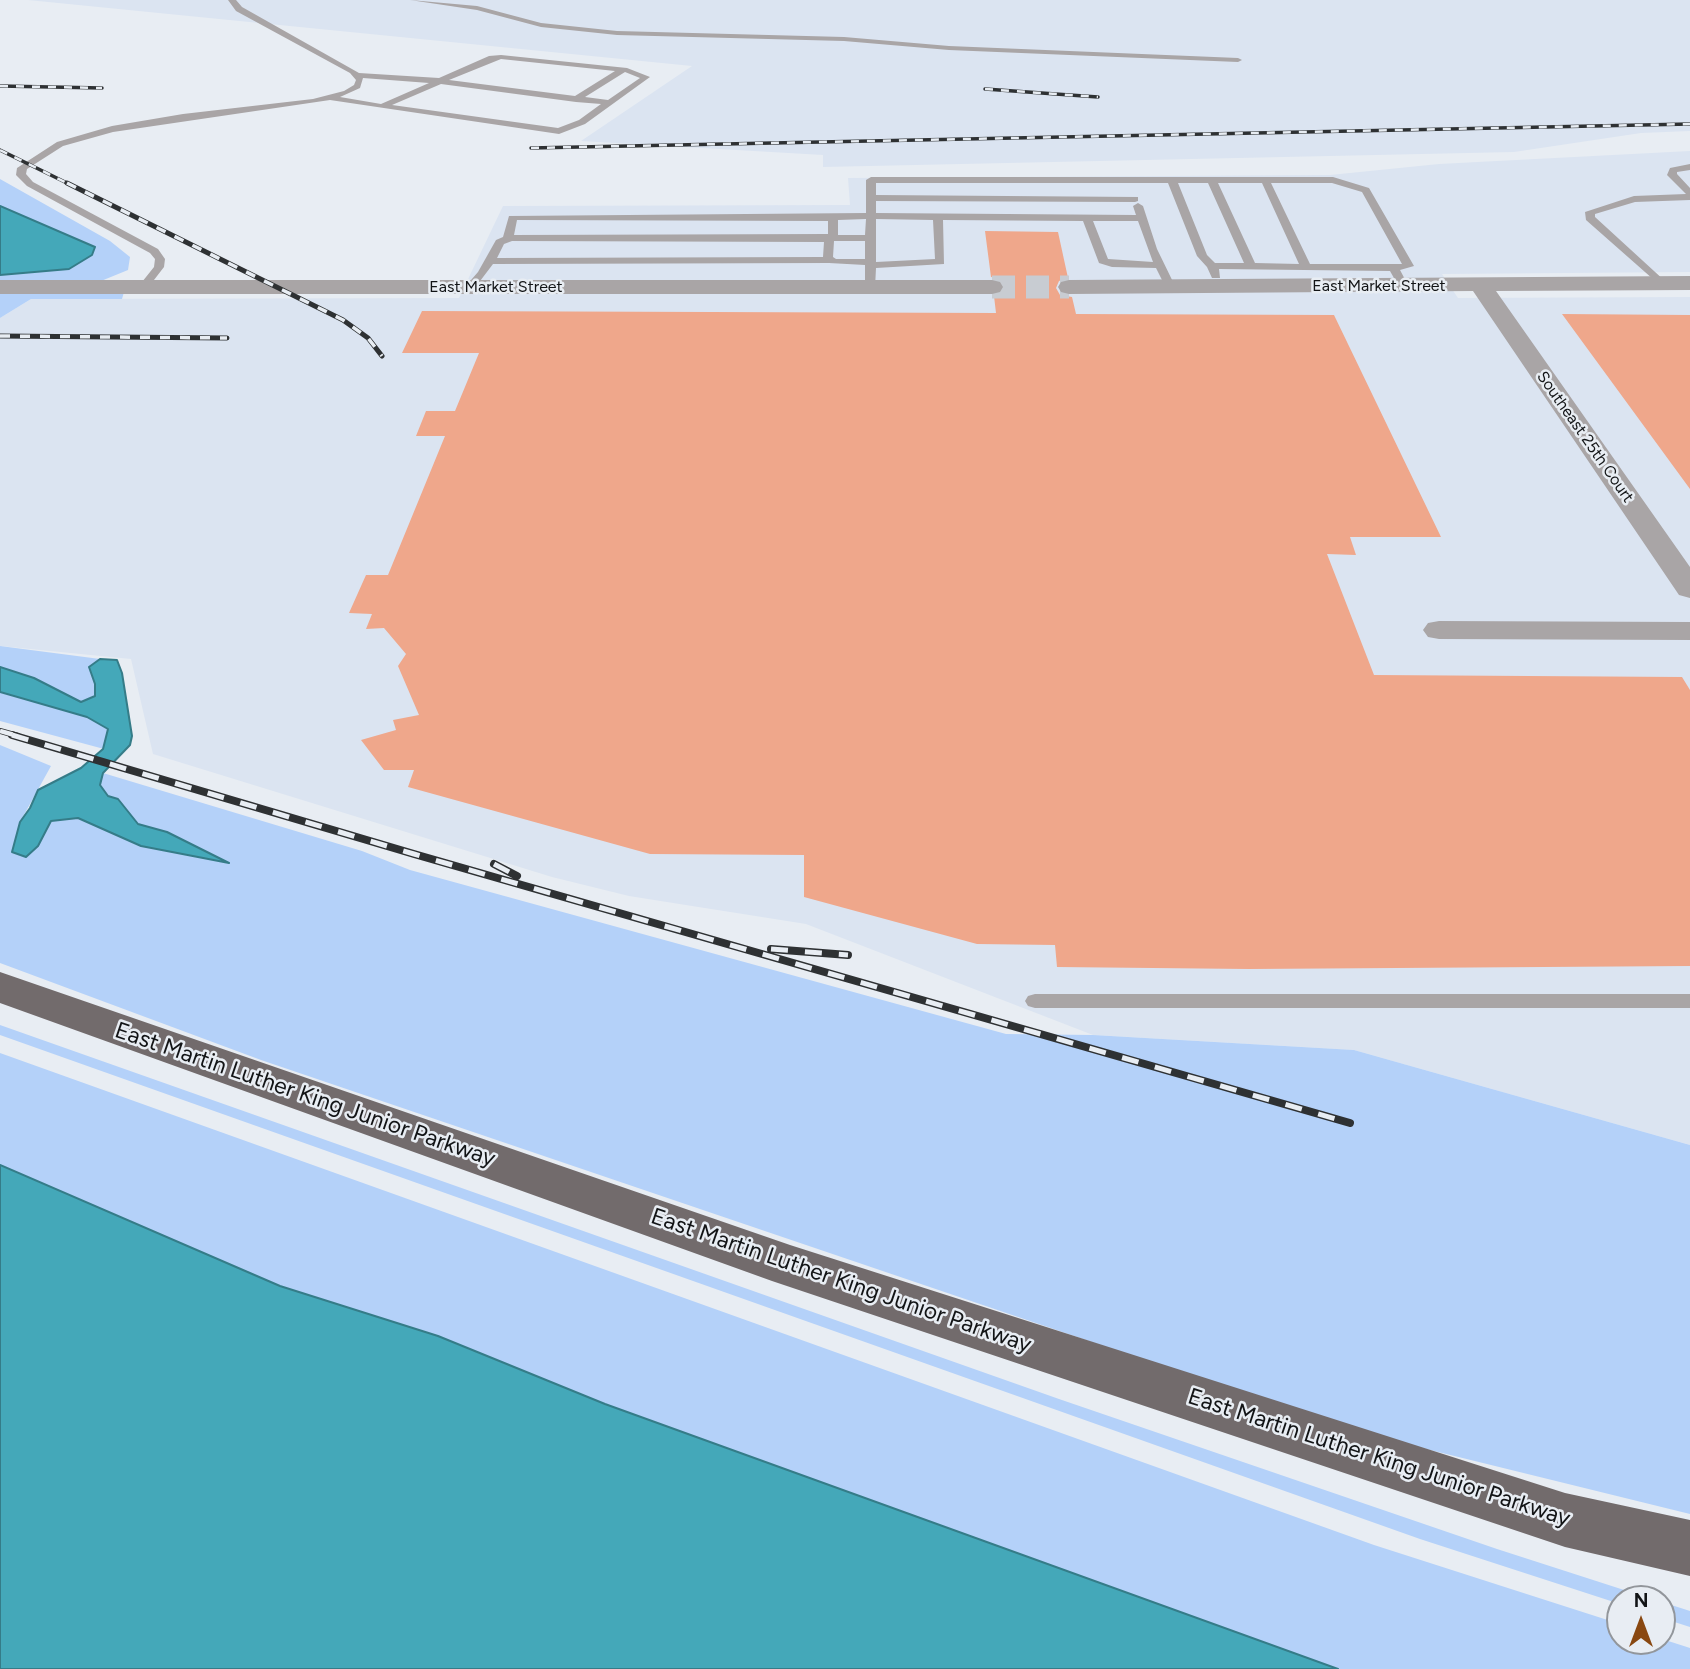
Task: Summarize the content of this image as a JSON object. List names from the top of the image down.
{
  "streets": {
    "main road": ["East Martin Luther King Junior Parkway"],
    "street": ["East Market Street", "Southeast 25th Court"]
  },
  "crossings": [
    ["East Market Street", "Southeast 25th Court"]
  ],
  "north": "top"
}
